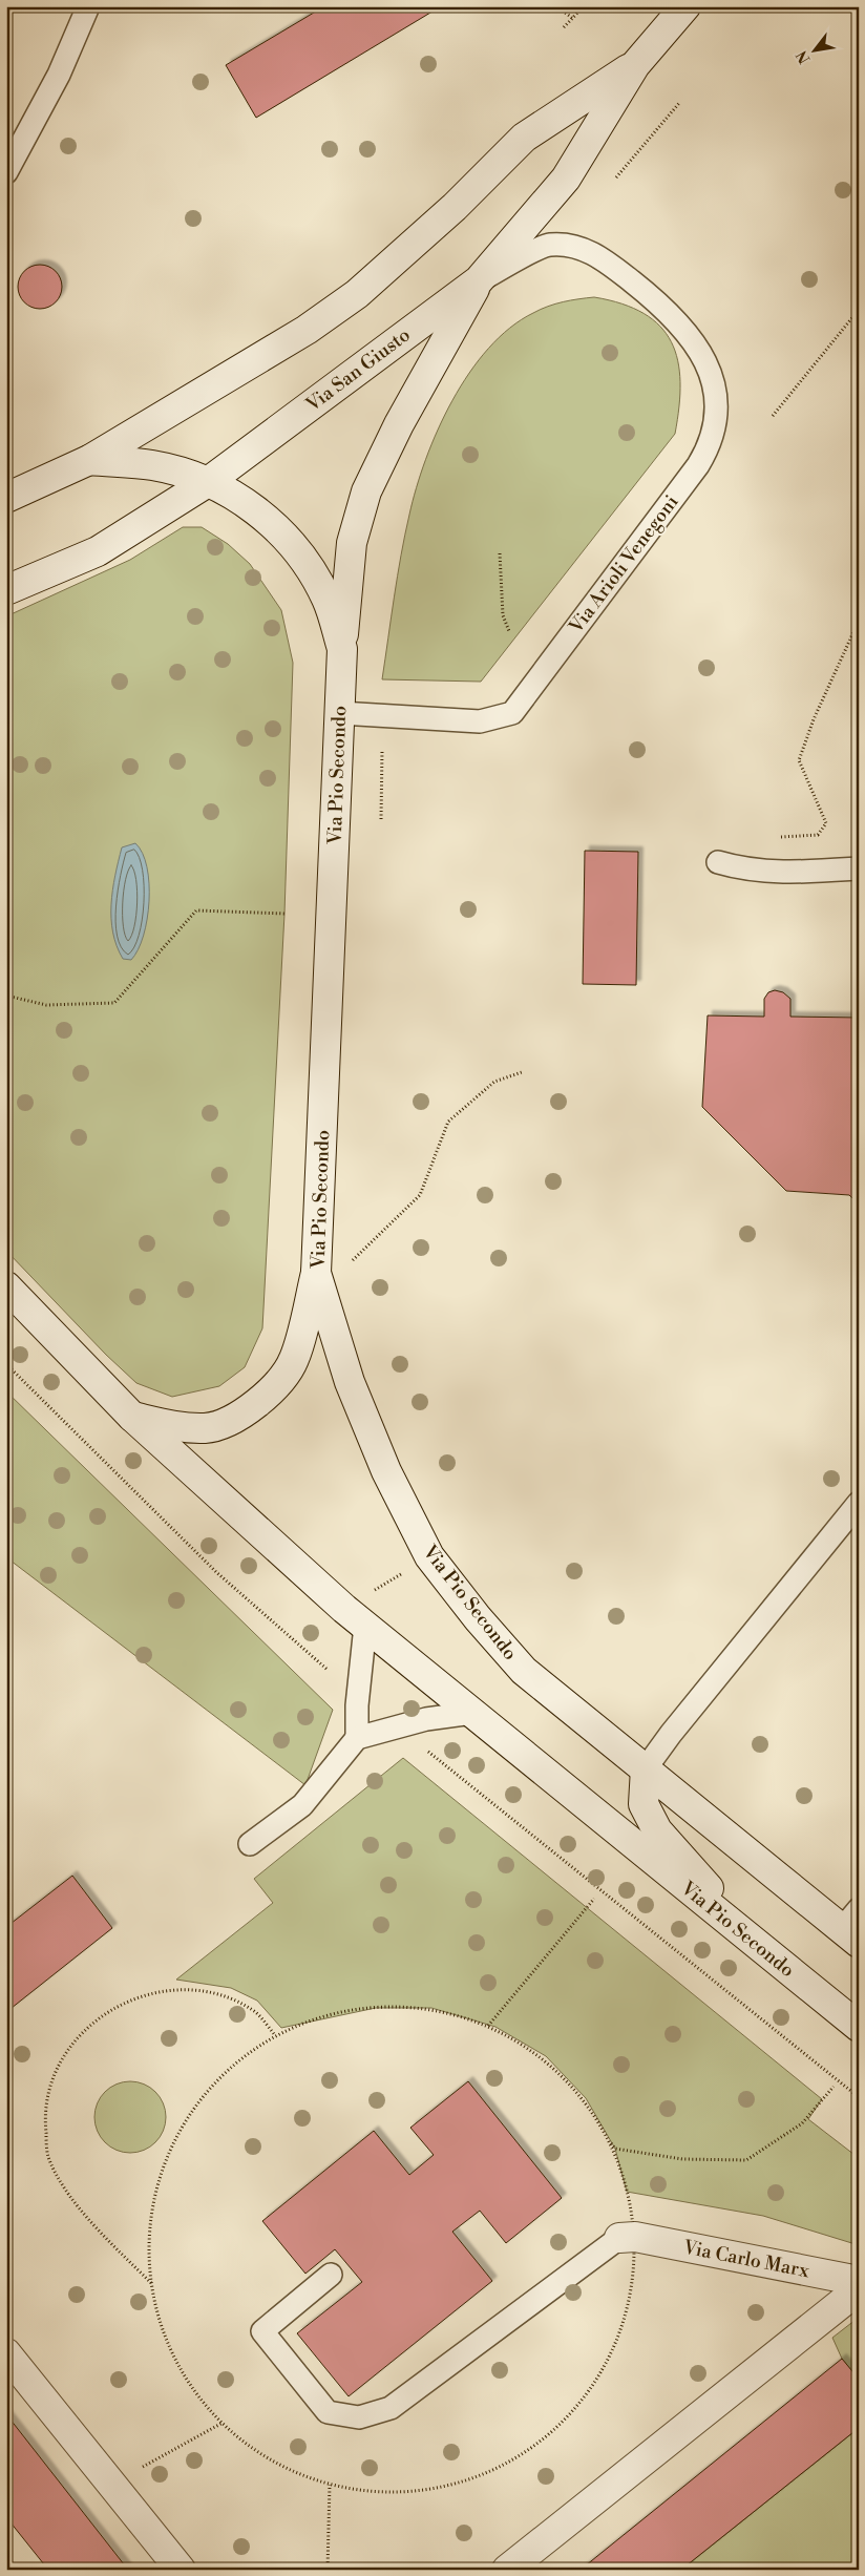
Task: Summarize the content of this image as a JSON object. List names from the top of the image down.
{
  "streets": {
    "main road": ["Via San Giusto", "Via Pio Secondo", "Via Carlo Marx"],
    "lane": ["Via Arioli Venegoni"]
  },
  "crossings": [
    ["Via San Giusto", "Via Arioli Venegoni"],
    ["Via San Giusto", "Via Pio Secondo"],
    ["Via Arioli Venegoni", "Via Pio Secondo"]
  ],
  "north": "bottom left"
}
